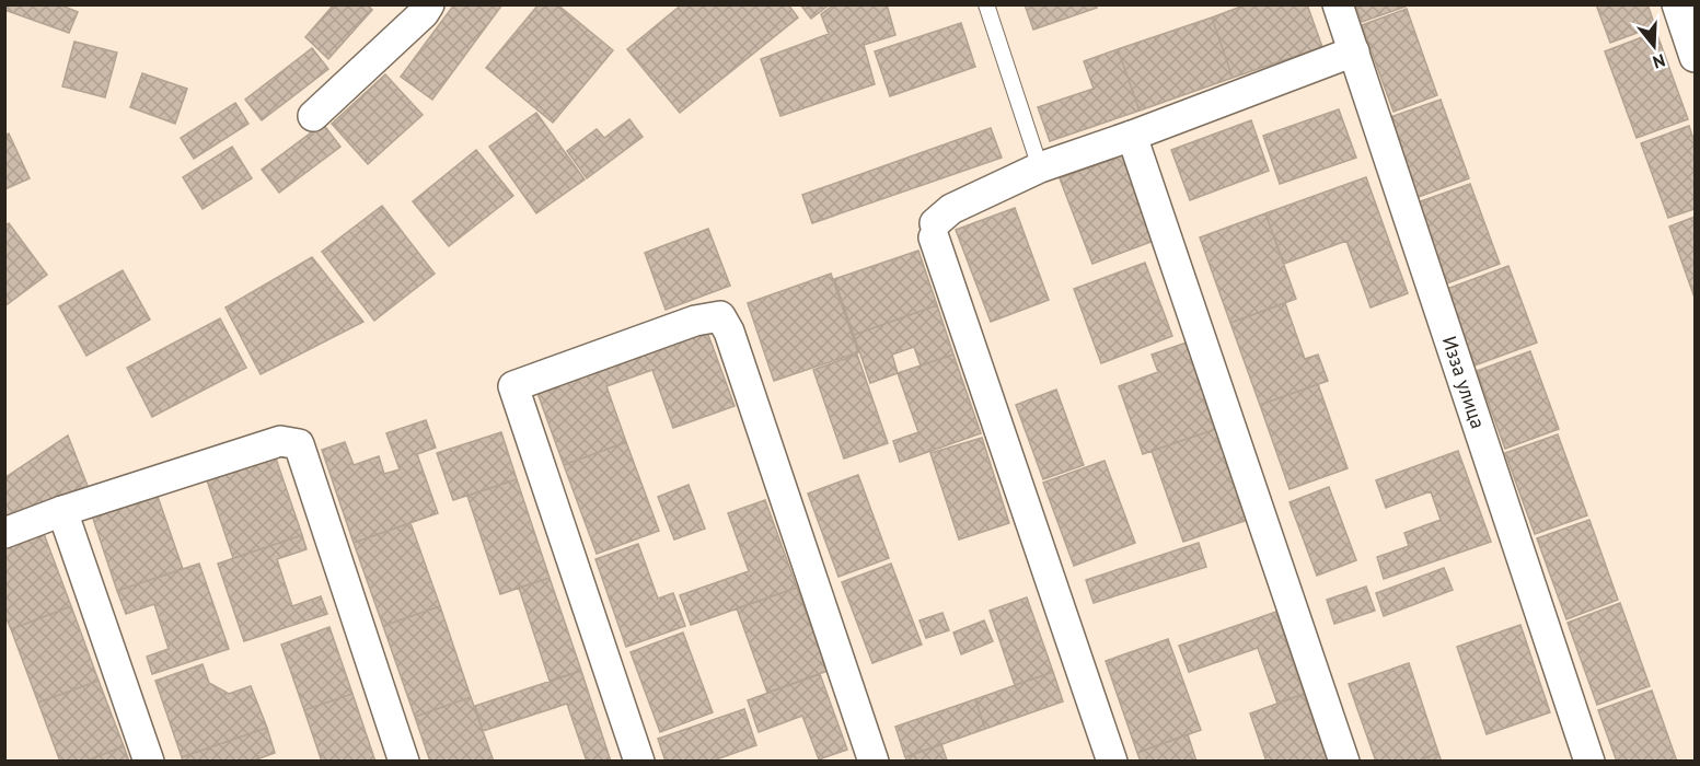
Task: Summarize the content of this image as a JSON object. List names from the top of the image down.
{
  "streets": {
    "street": ["Изза улица"]
  },
  "north": "bottom"
}
